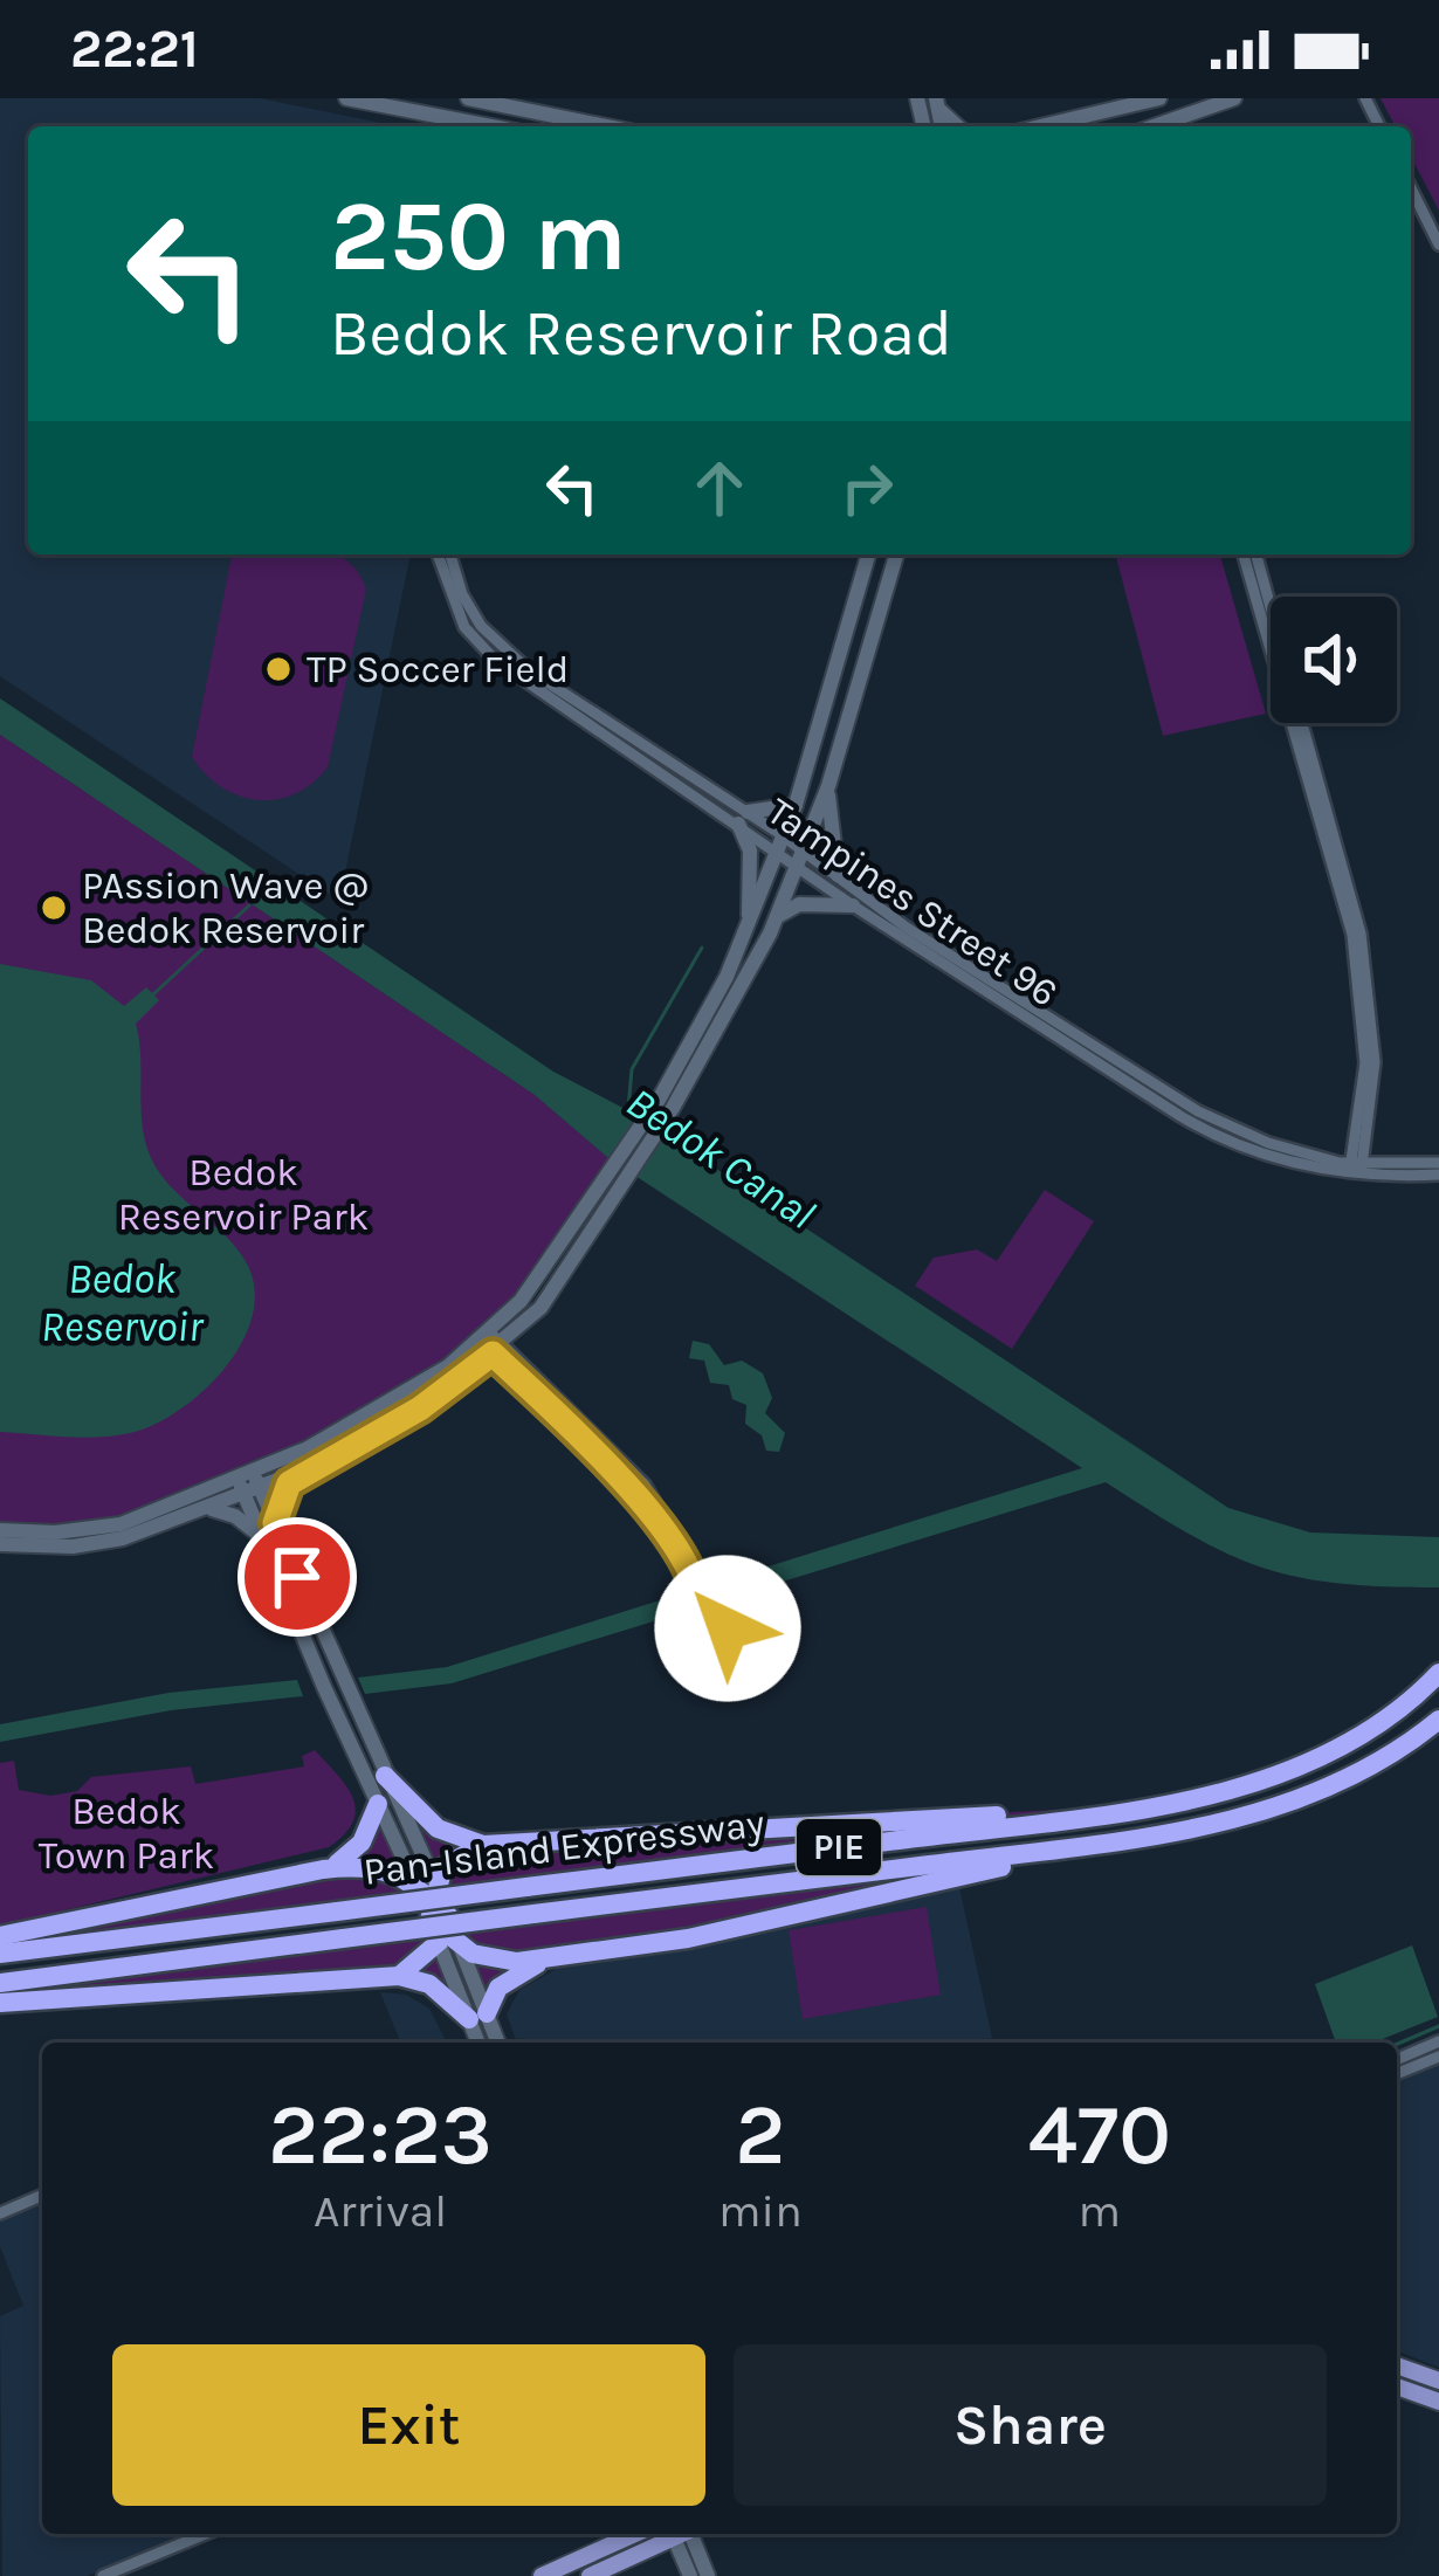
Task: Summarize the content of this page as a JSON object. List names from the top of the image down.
{
  "streets": {
    "highway": ["Pan-Island Expressway", "PIE"],
    "street": ["Tampines Street 96"]
  },
  "water": ["Bedok Canal", "Bedok Reservoir"],
  "parks": ["Bedok Reservoir Park", "Bedok Town Park"],
  "places": ["TP Soccer Field", "PAssion Wave @ Bedok Reservoir"],
  "page": {
    "status": "22:21",
    "turn": ["250 m", "Bedok Reservoir Road"],
    "eta": [
      "22:23",
      "Arrival",
      "2",
      "min",
      "470",
      "m"
    ],
    "buttons": ["Exit", "Share"]
  }
}
